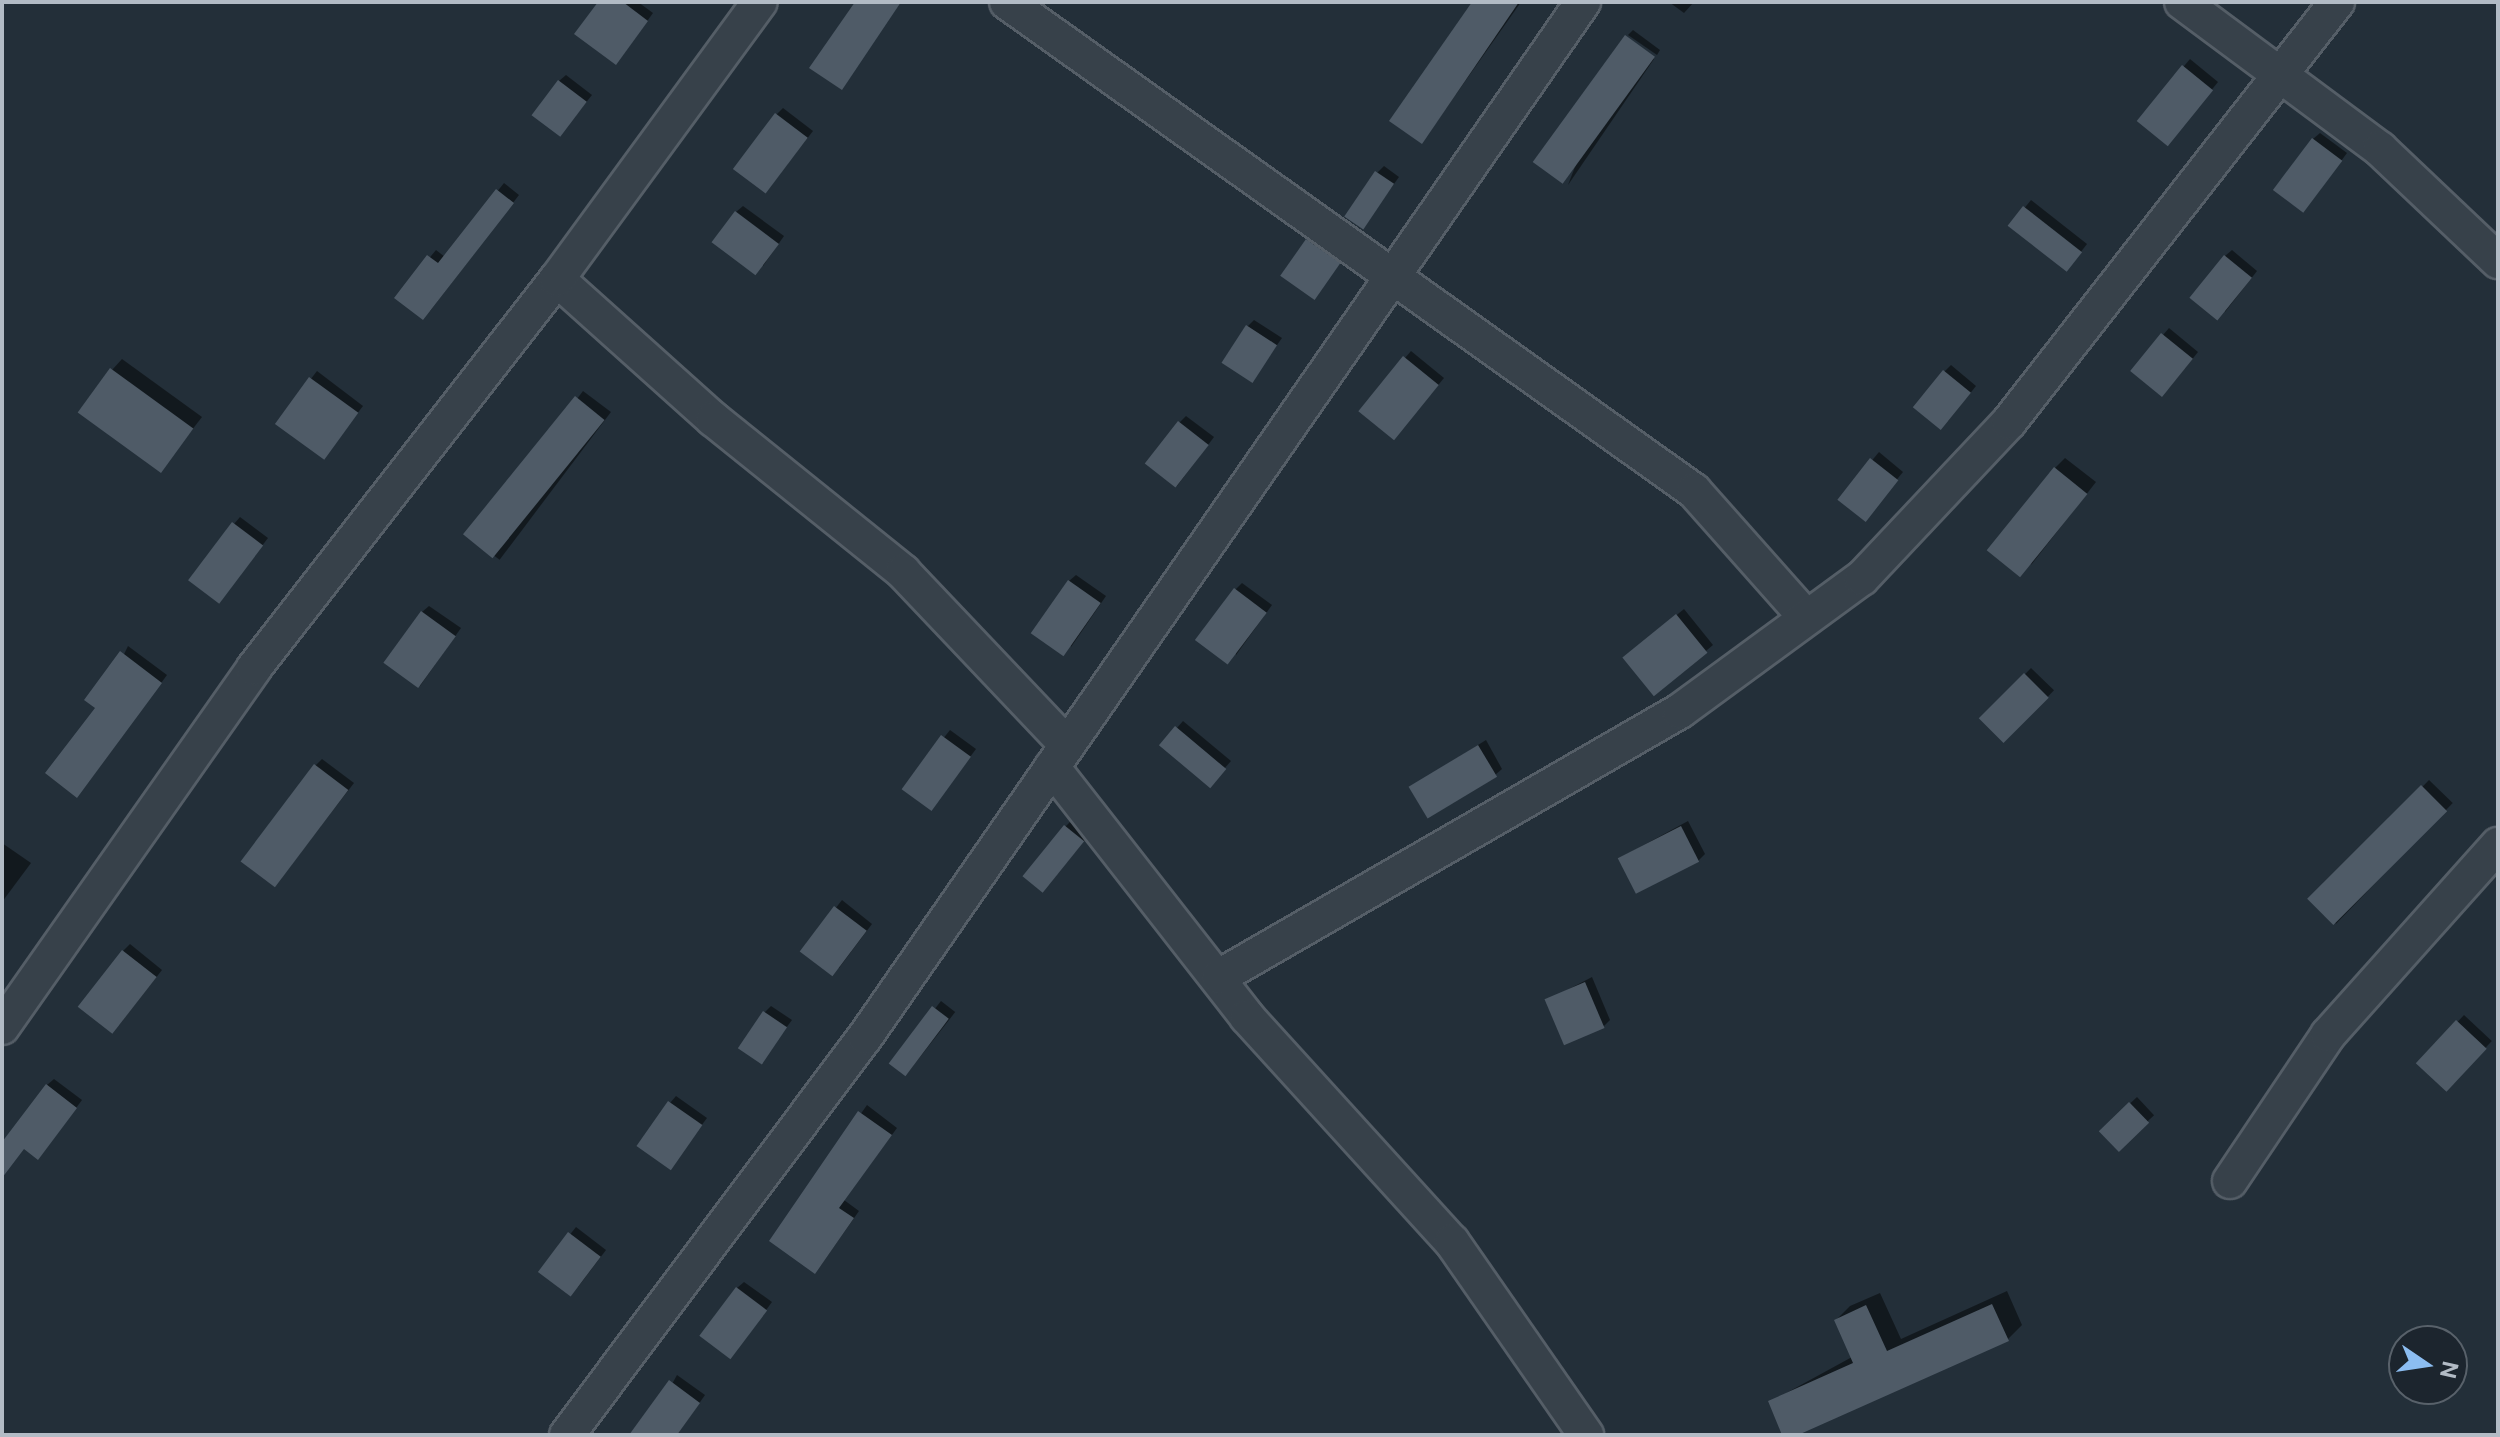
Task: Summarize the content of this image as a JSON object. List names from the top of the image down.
{
  "north": "right"
}
